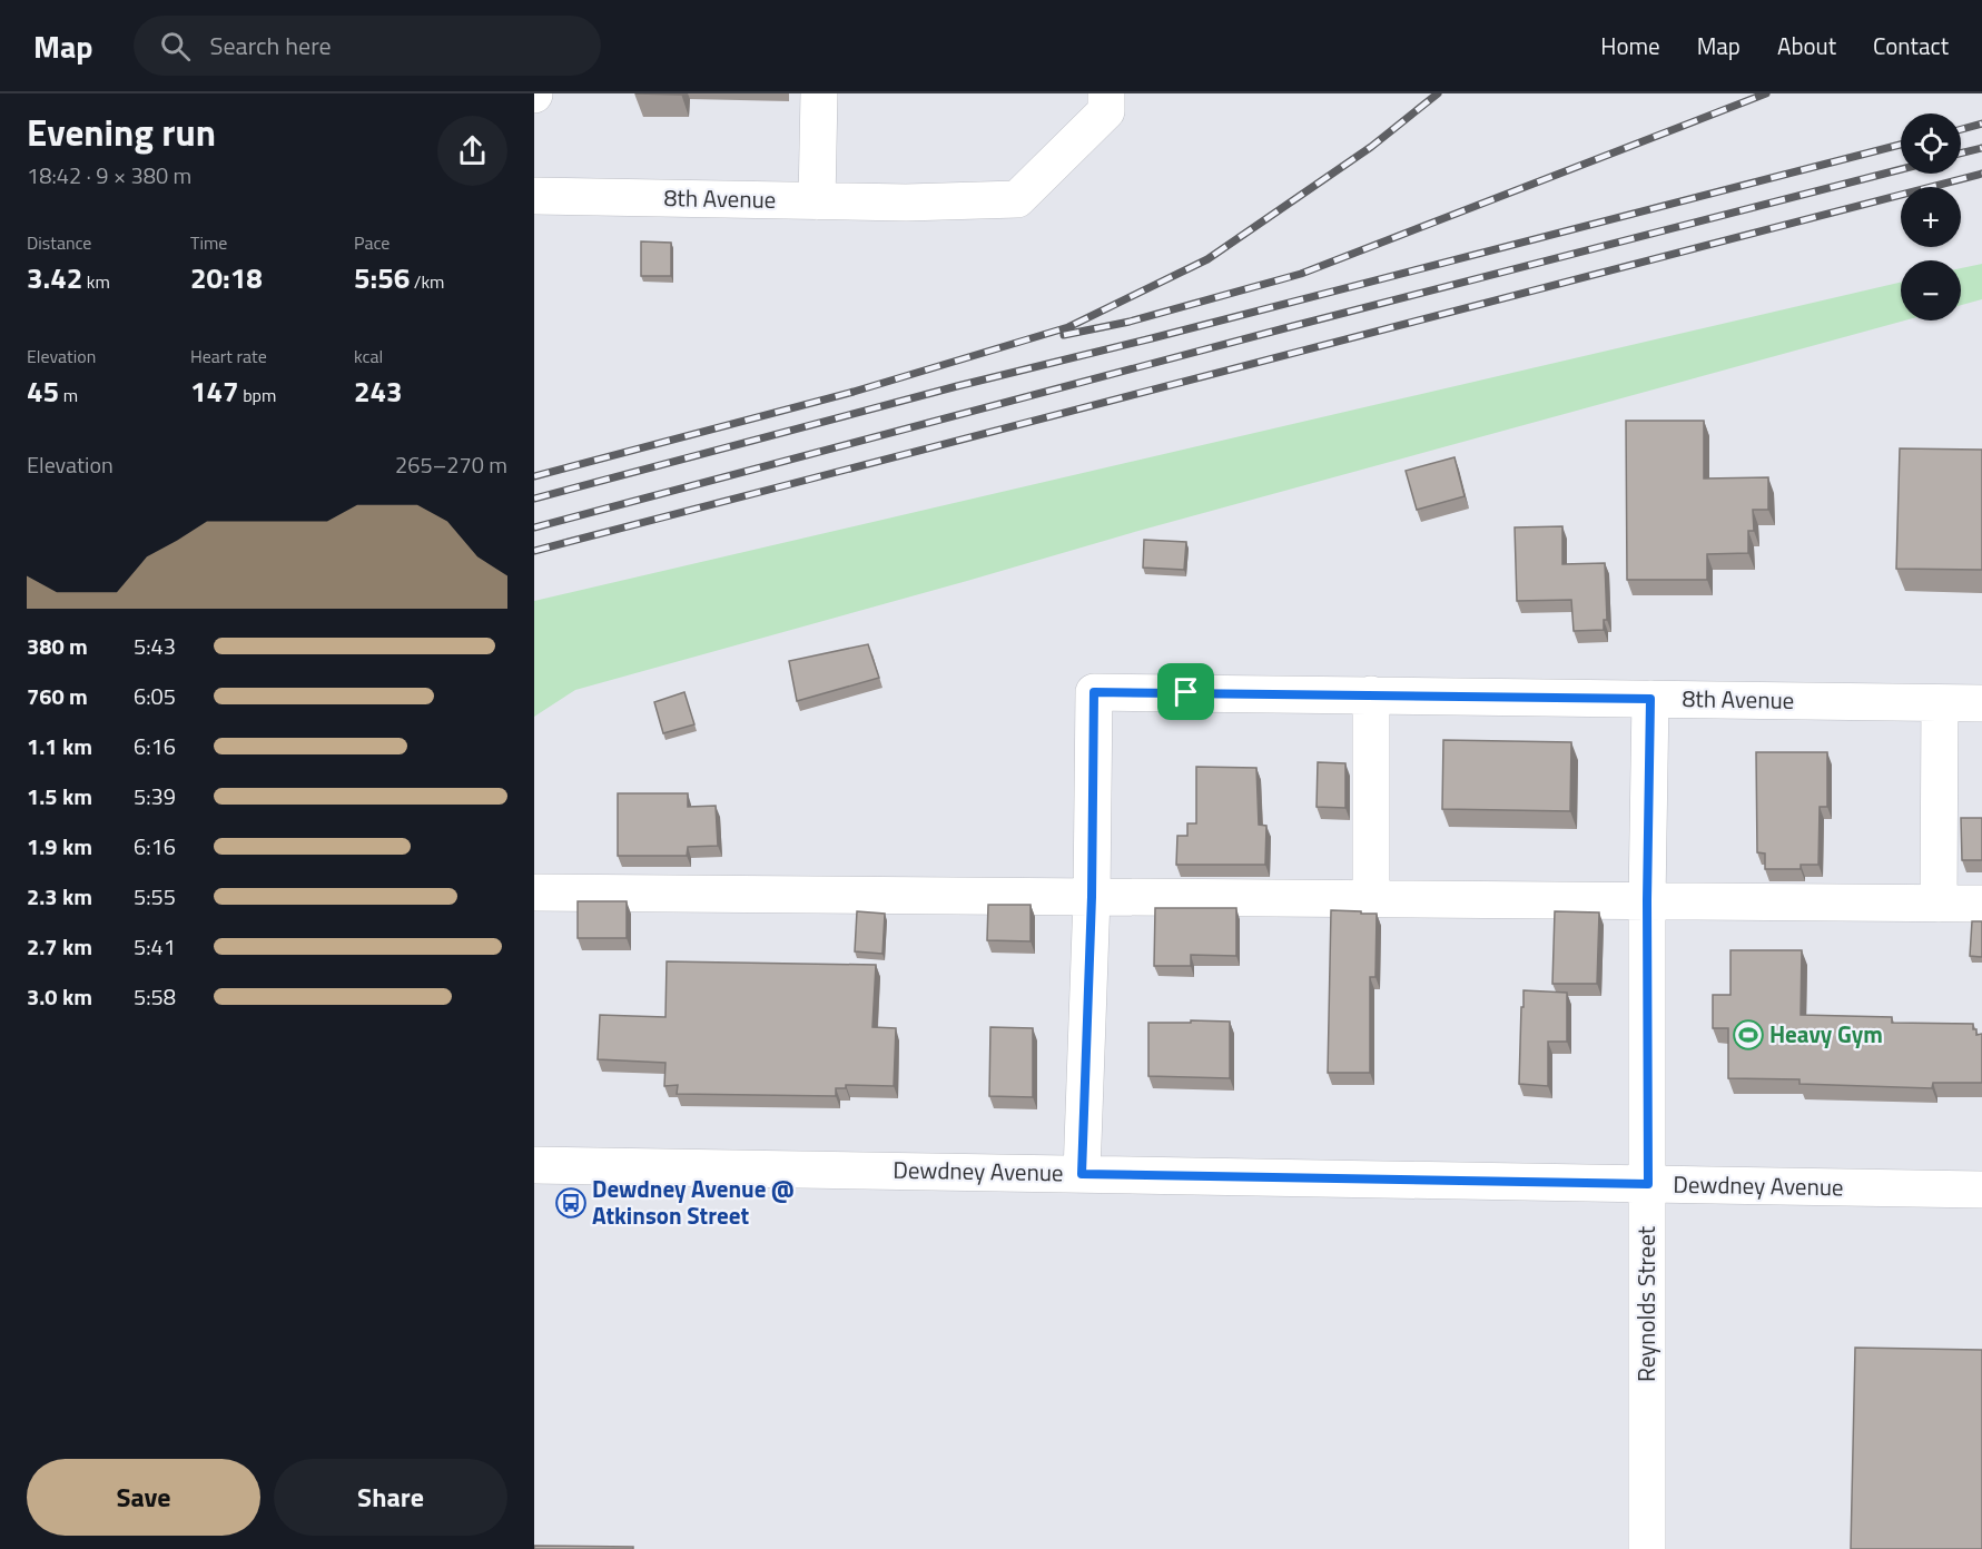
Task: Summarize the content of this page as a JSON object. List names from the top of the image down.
{
  "streets": {
    "street": ["8th Avenue", "Dewdney Avenue", "Reynolds Street"]
  },
  "crossings": [
    ["8th Avenue", "Reynolds Street"],
    ["Dewdney Avenue", "Reynolds Street"]
  ],
  "places": {
    "sports": ["Heavy Gym"],
    "bus stop": ["Dewdney Avenue @ Atkinson Street"]
  },
  "page": {
    "header": "Map",
    "search": "Search here",
    "nav": [
      "Home",
      "Map",
      "About",
      "Contact"
    ],
    "heading": ["Evening run", "18:42 · 9 × 380 m"],
    "map_buttons": ["+", "−"],
    "stats": [
      ["Distance", "3.42 km"],
      ["Time", "20:18"],
      ["Pace", "5:56 /km"],
      ["Elevation", "45 m"],
      ["Heart rate", "147 bpm"],
      ["kcal", "243"]
    ],
    "chart": ["Elevation", "265–270 m"],
    "list": [
      {
        "name": "380 m",
        "note": "5:43"
      },
      {
        "name": "760 m",
        "note": "6:05"
      },
      {
        "name": "1.1 km",
        "note": "6:16"
      },
      {
        "name": "1.5 km",
        "note": "5:39"
      },
      {
        "name": "1.9 km",
        "note": "6:16"
      },
      {
        "name": "2.3 km",
        "note": "5:55"
      },
      {
        "name": "2.7 km",
        "note": "5:41"
      },
      {
        "name": "3.0 km",
        "note": "5:58"
      }
    ],
    "buttons": ["Save", "Share"]
  }
}
